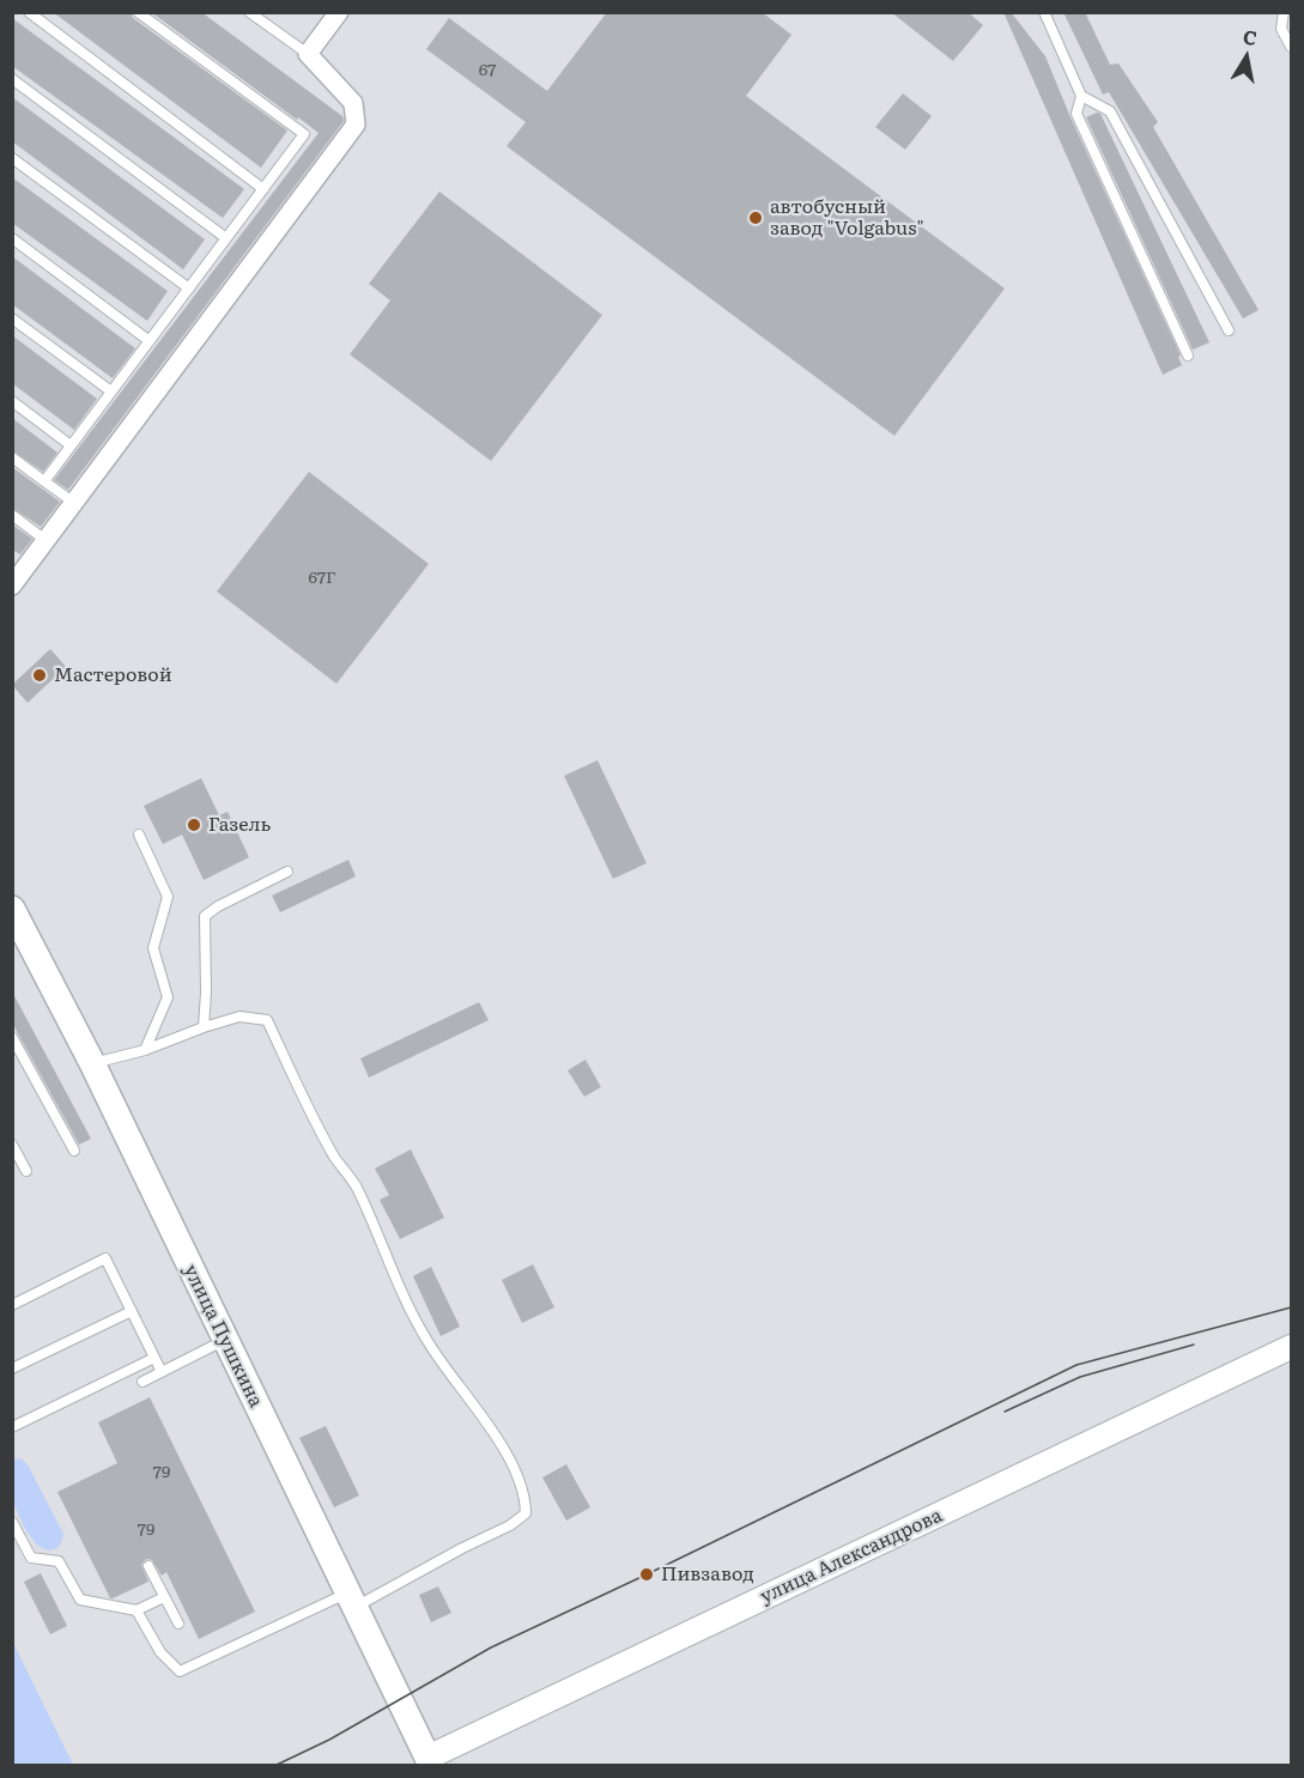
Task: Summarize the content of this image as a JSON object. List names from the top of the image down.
{
  "streets": {
    "main road": ["улица Пушкина"],
    "street": ["улица Александрова"]
  },
  "crossings": [
    ["улица Пушкина", "улица Александрова"]
  ],
  "places": [
    "автобусный завод \"Volgabus\"",
    "Мастеровой",
    "Газель",
    "Пивзавод"
  ],
  "house_numbers": [
    "67",
    "67Г",
    "79",
    "79"
  ],
  "north": "top"
}
